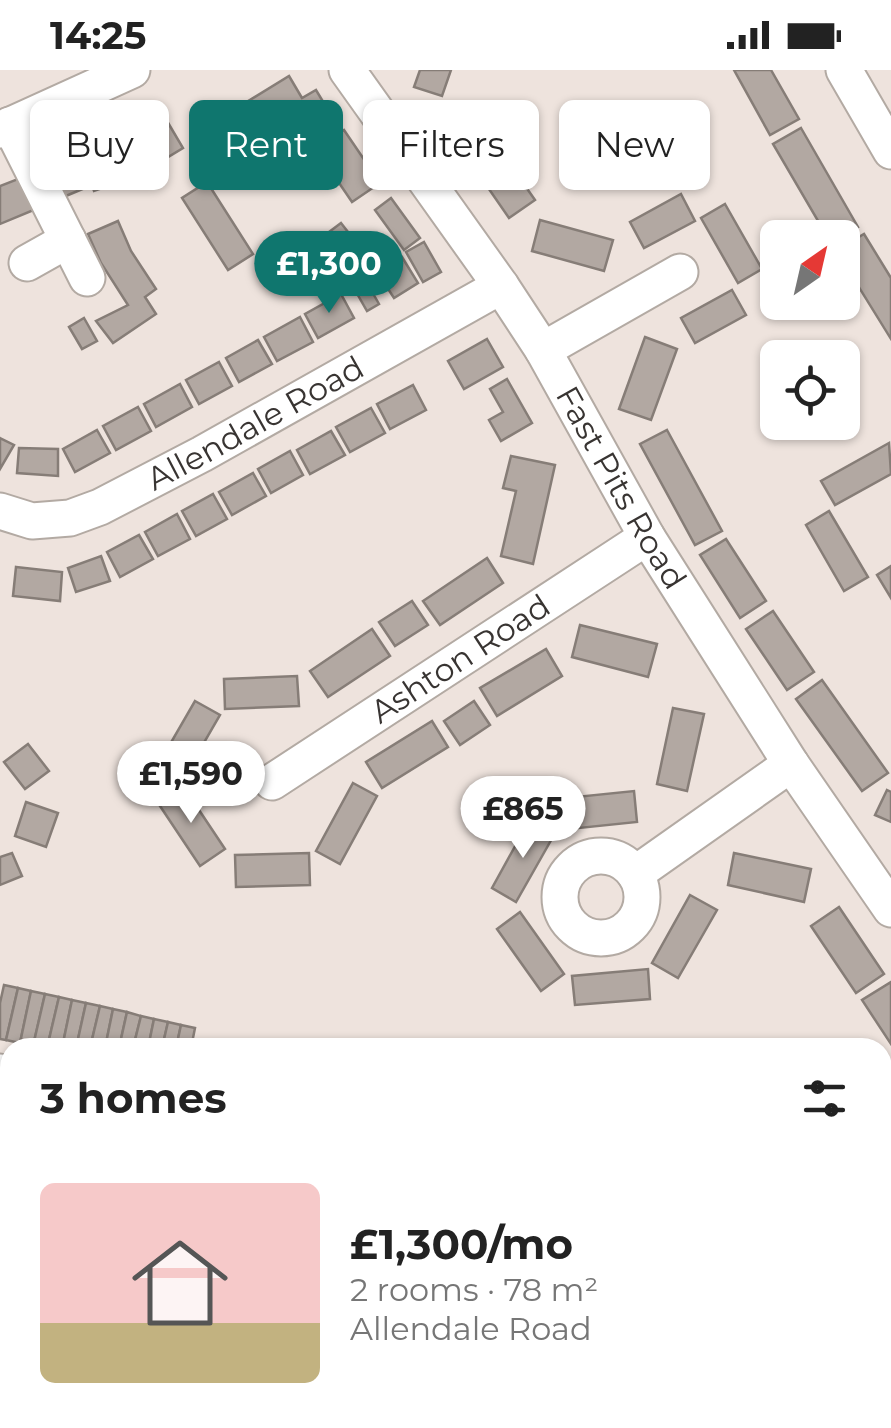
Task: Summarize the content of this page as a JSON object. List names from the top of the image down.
{
  "streets": {
    "street": ["Allendale Road", "Fast Pits Road", "Ashton Road"]
  },
  "crossings": [
    ["Allendale Road", "Fast Pits Road"],
    ["Fast Pits Road", "Ashton Road"]
  ],
  "north": "top right",
  "page": {
    "status": "14:25",
    "chip": [
      "Buy",
      "Rent",
      "Filters",
      "New"
    ],
    "price": ["£1,300", "£1,590", "£865"],
    "heading": "3 homes",
    "list": [
      {
        "name": "£1,300/mo",
        "note": "2 rooms · 78 m² · Allendale Road"
      }
    ]
  }
}
